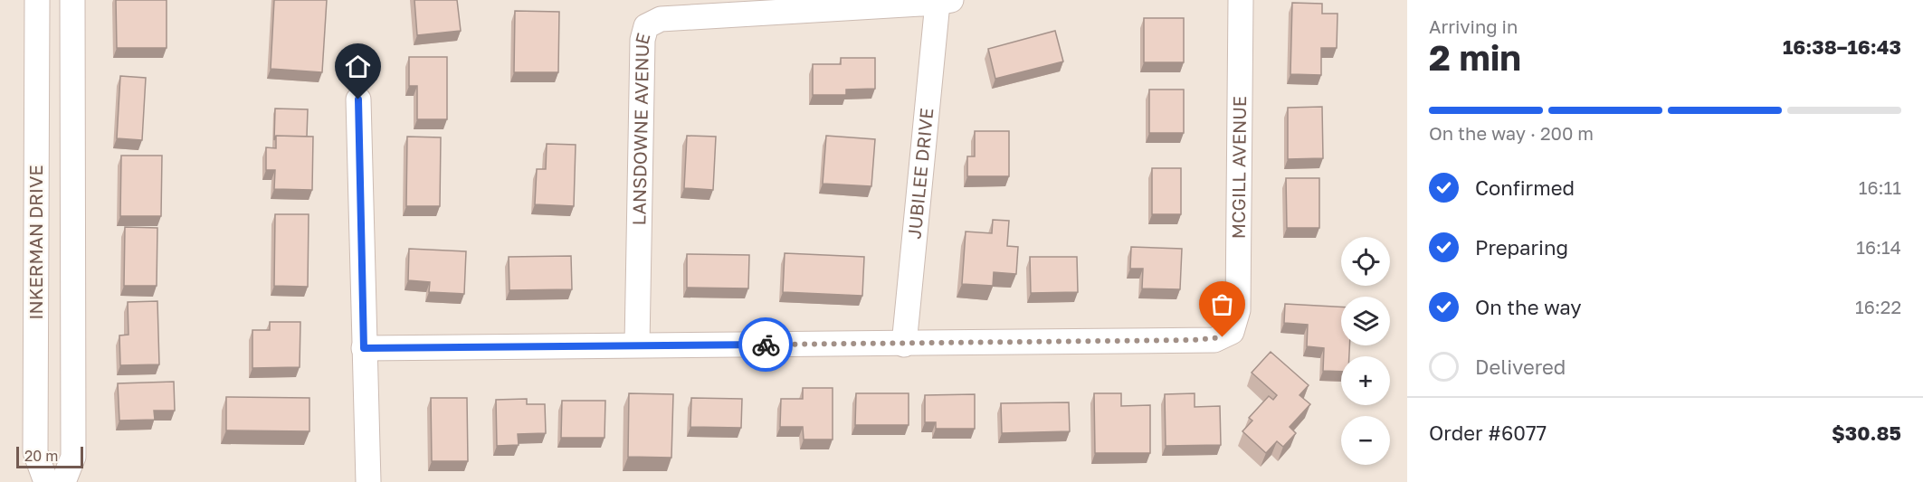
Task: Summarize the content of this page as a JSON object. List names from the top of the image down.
{
  "streets": {
    "street": [
      "LANSDOWNE AVENUE",
      "MCGILL AVENUE",
      "JUBILEE DRIVE",
      "INKERMAN DRIVE"
    ]
  },
  "crossings": [
    ["LANSDOWNE AVENUE", "JUBILEE DRIVE"],
    ["MCGILL AVENUE", "JUBILEE DRIVE"]
  ],
  "scale_bar": "20 m",
  "page": {
    "heading": ["2 min", "Arriving in", "16:38–16:43"],
    "panel": ["Order #6077", "$30.85"],
    "bar": "On the way · 200 m",
    "list": [
      ["Confirmed", "16:11"],
      ["Preparing", "16:14"],
      ["On the way", "16:22"],
      "Delivered"
    ],
    "map_buttons": ["+", "−"],
    "scale": "20 m"
  }
}
